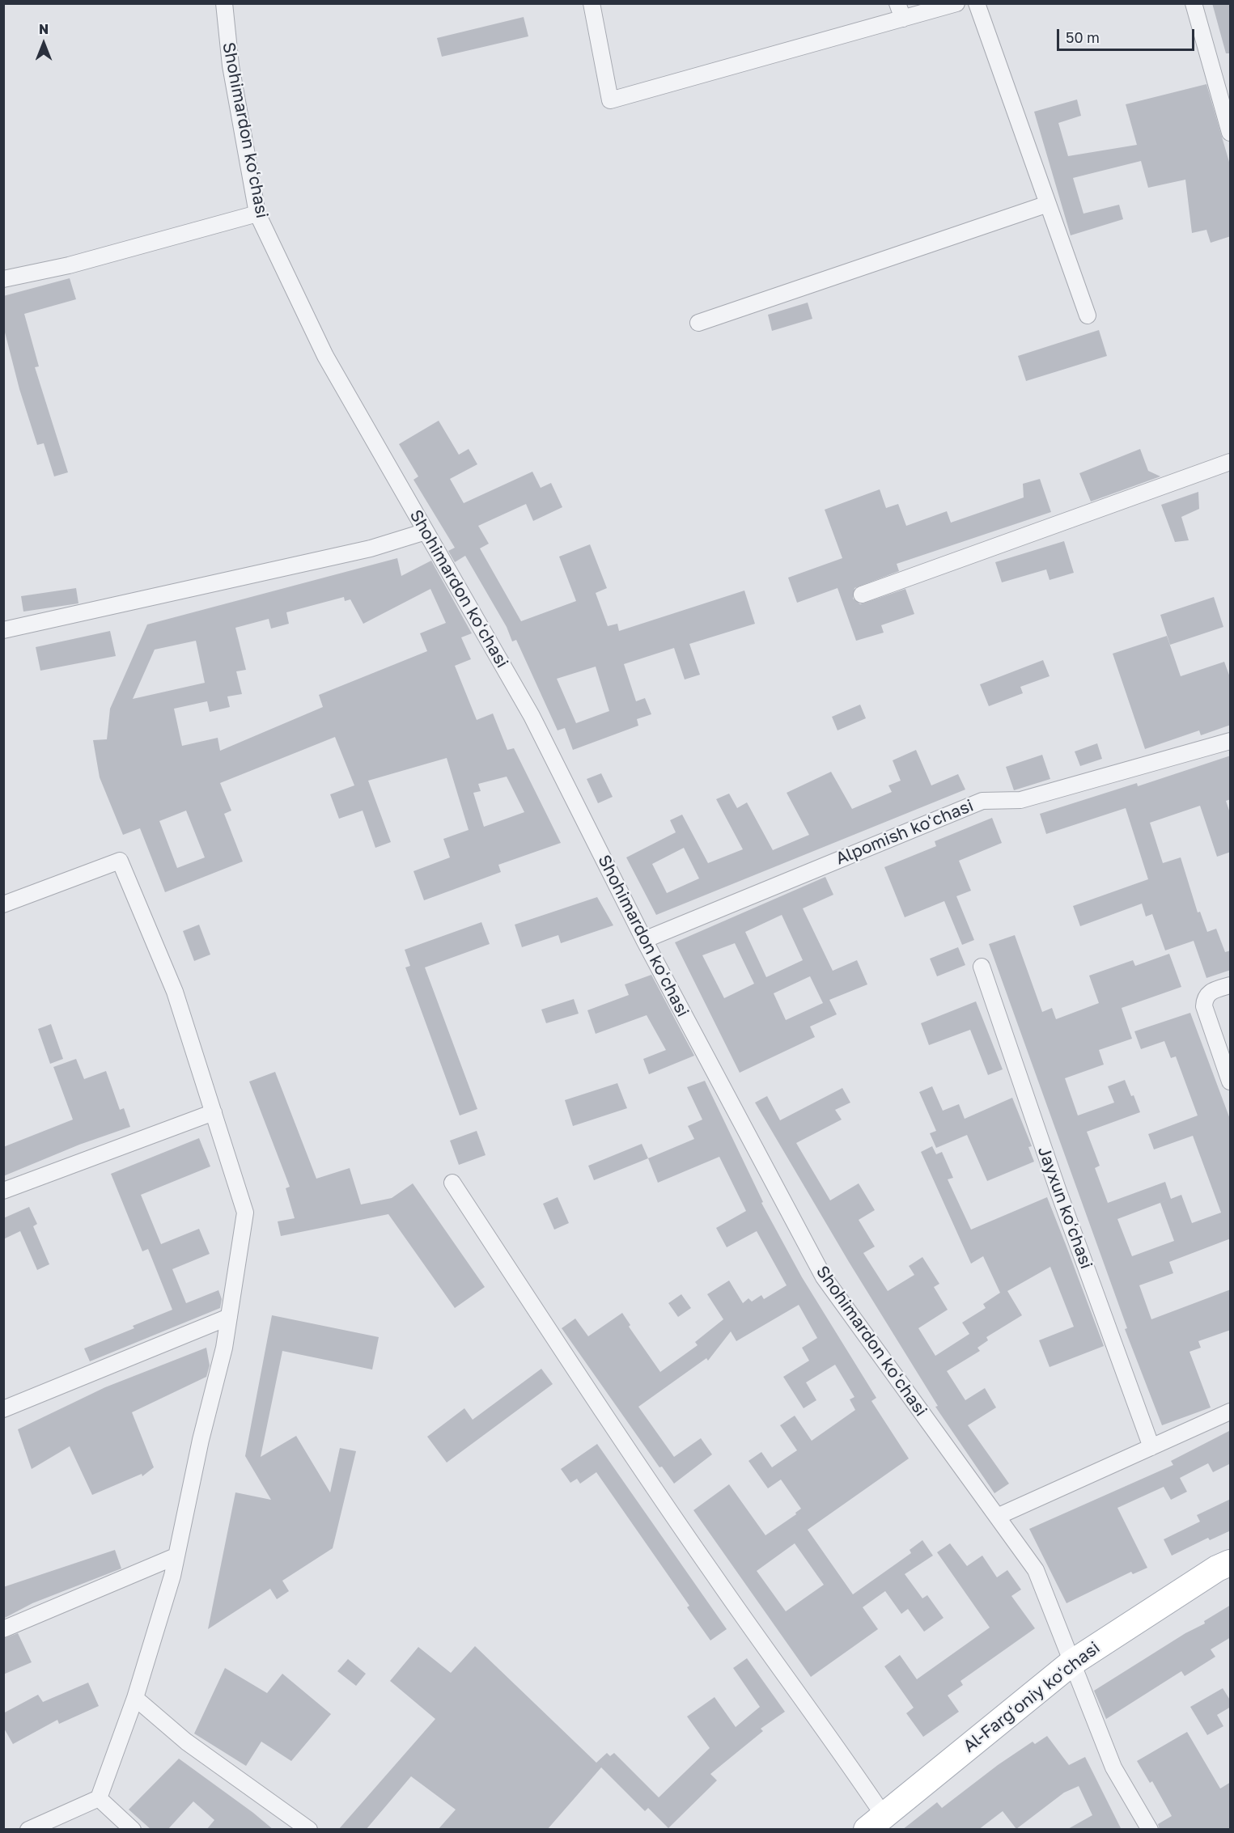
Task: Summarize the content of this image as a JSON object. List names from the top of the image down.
{
  "streets": {
    "main road": ["Al-Fargʻoniy koʻchasi"],
    "street": ["Shohimardon koʻchasi", "Alpomish koʻchasi", "Jayxun koʻchasi"]
  },
  "crossings": [
    ["Shohimardon koʻchasi", "Alpomish koʻchasi"],
    ["Shohimardon koʻchasi", "Al-Fargʻoniy koʻchasi"]
  ],
  "scale_bar": "50 m",
  "north": "top"
}
